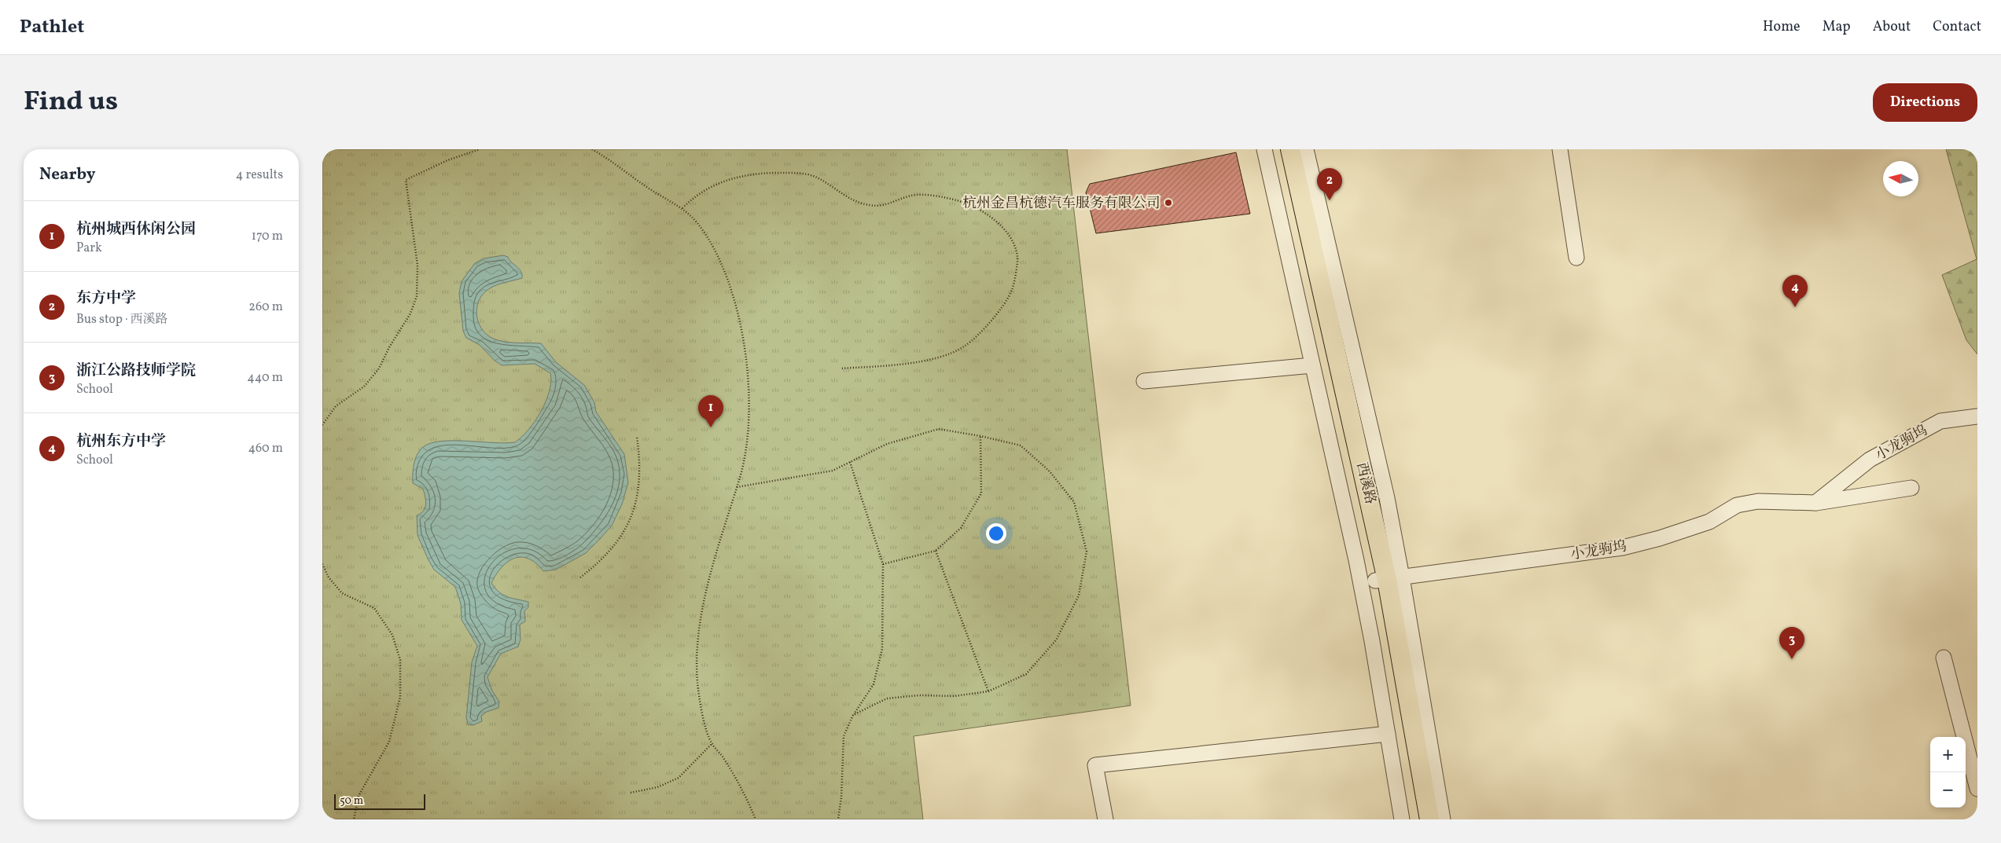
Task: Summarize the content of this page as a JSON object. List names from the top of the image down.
{
  "streets": {
    "main road": ["西溪路"],
    "street": ["小龙驹坞"]
  },
  "crossings": [
    ["小龙驹坞", "西溪路"]
  ],
  "places": ["杭州金昌杭德汽车服务有限公司"],
  "scale_bar": "50 m",
  "north": "left",
  "page": {
    "header": "Pathlet",
    "nav": [
      "Home",
      "Map",
      "About",
      "Contact"
    ],
    "title": "Find us",
    "buttons": "Directions",
    "heading": ["Nearby", "4 results"],
    "pins": [
      "2",
      "4",
      "1",
      "3"
    ],
    "list": [
      {
        "mark": "1",
        "name": "杭州城西休闲公园",
        "note": "Park",
        "value": "170 m"
      },
      {
        "mark": "2",
        "name": "东方中学",
        "note": "Bus stop · 西溪路",
        "value": "260 m"
      },
      {
        "mark": "3",
        "name": "浙江公路技师学院",
        "note": "School",
        "value": "440 m"
      },
      {
        "mark": "4",
        "name": "杭州东方中学",
        "note": "School",
        "value": "460 m"
      }
    ],
    "map_buttons": ["+", "−"],
    "scale": "50 m"
  }
}
